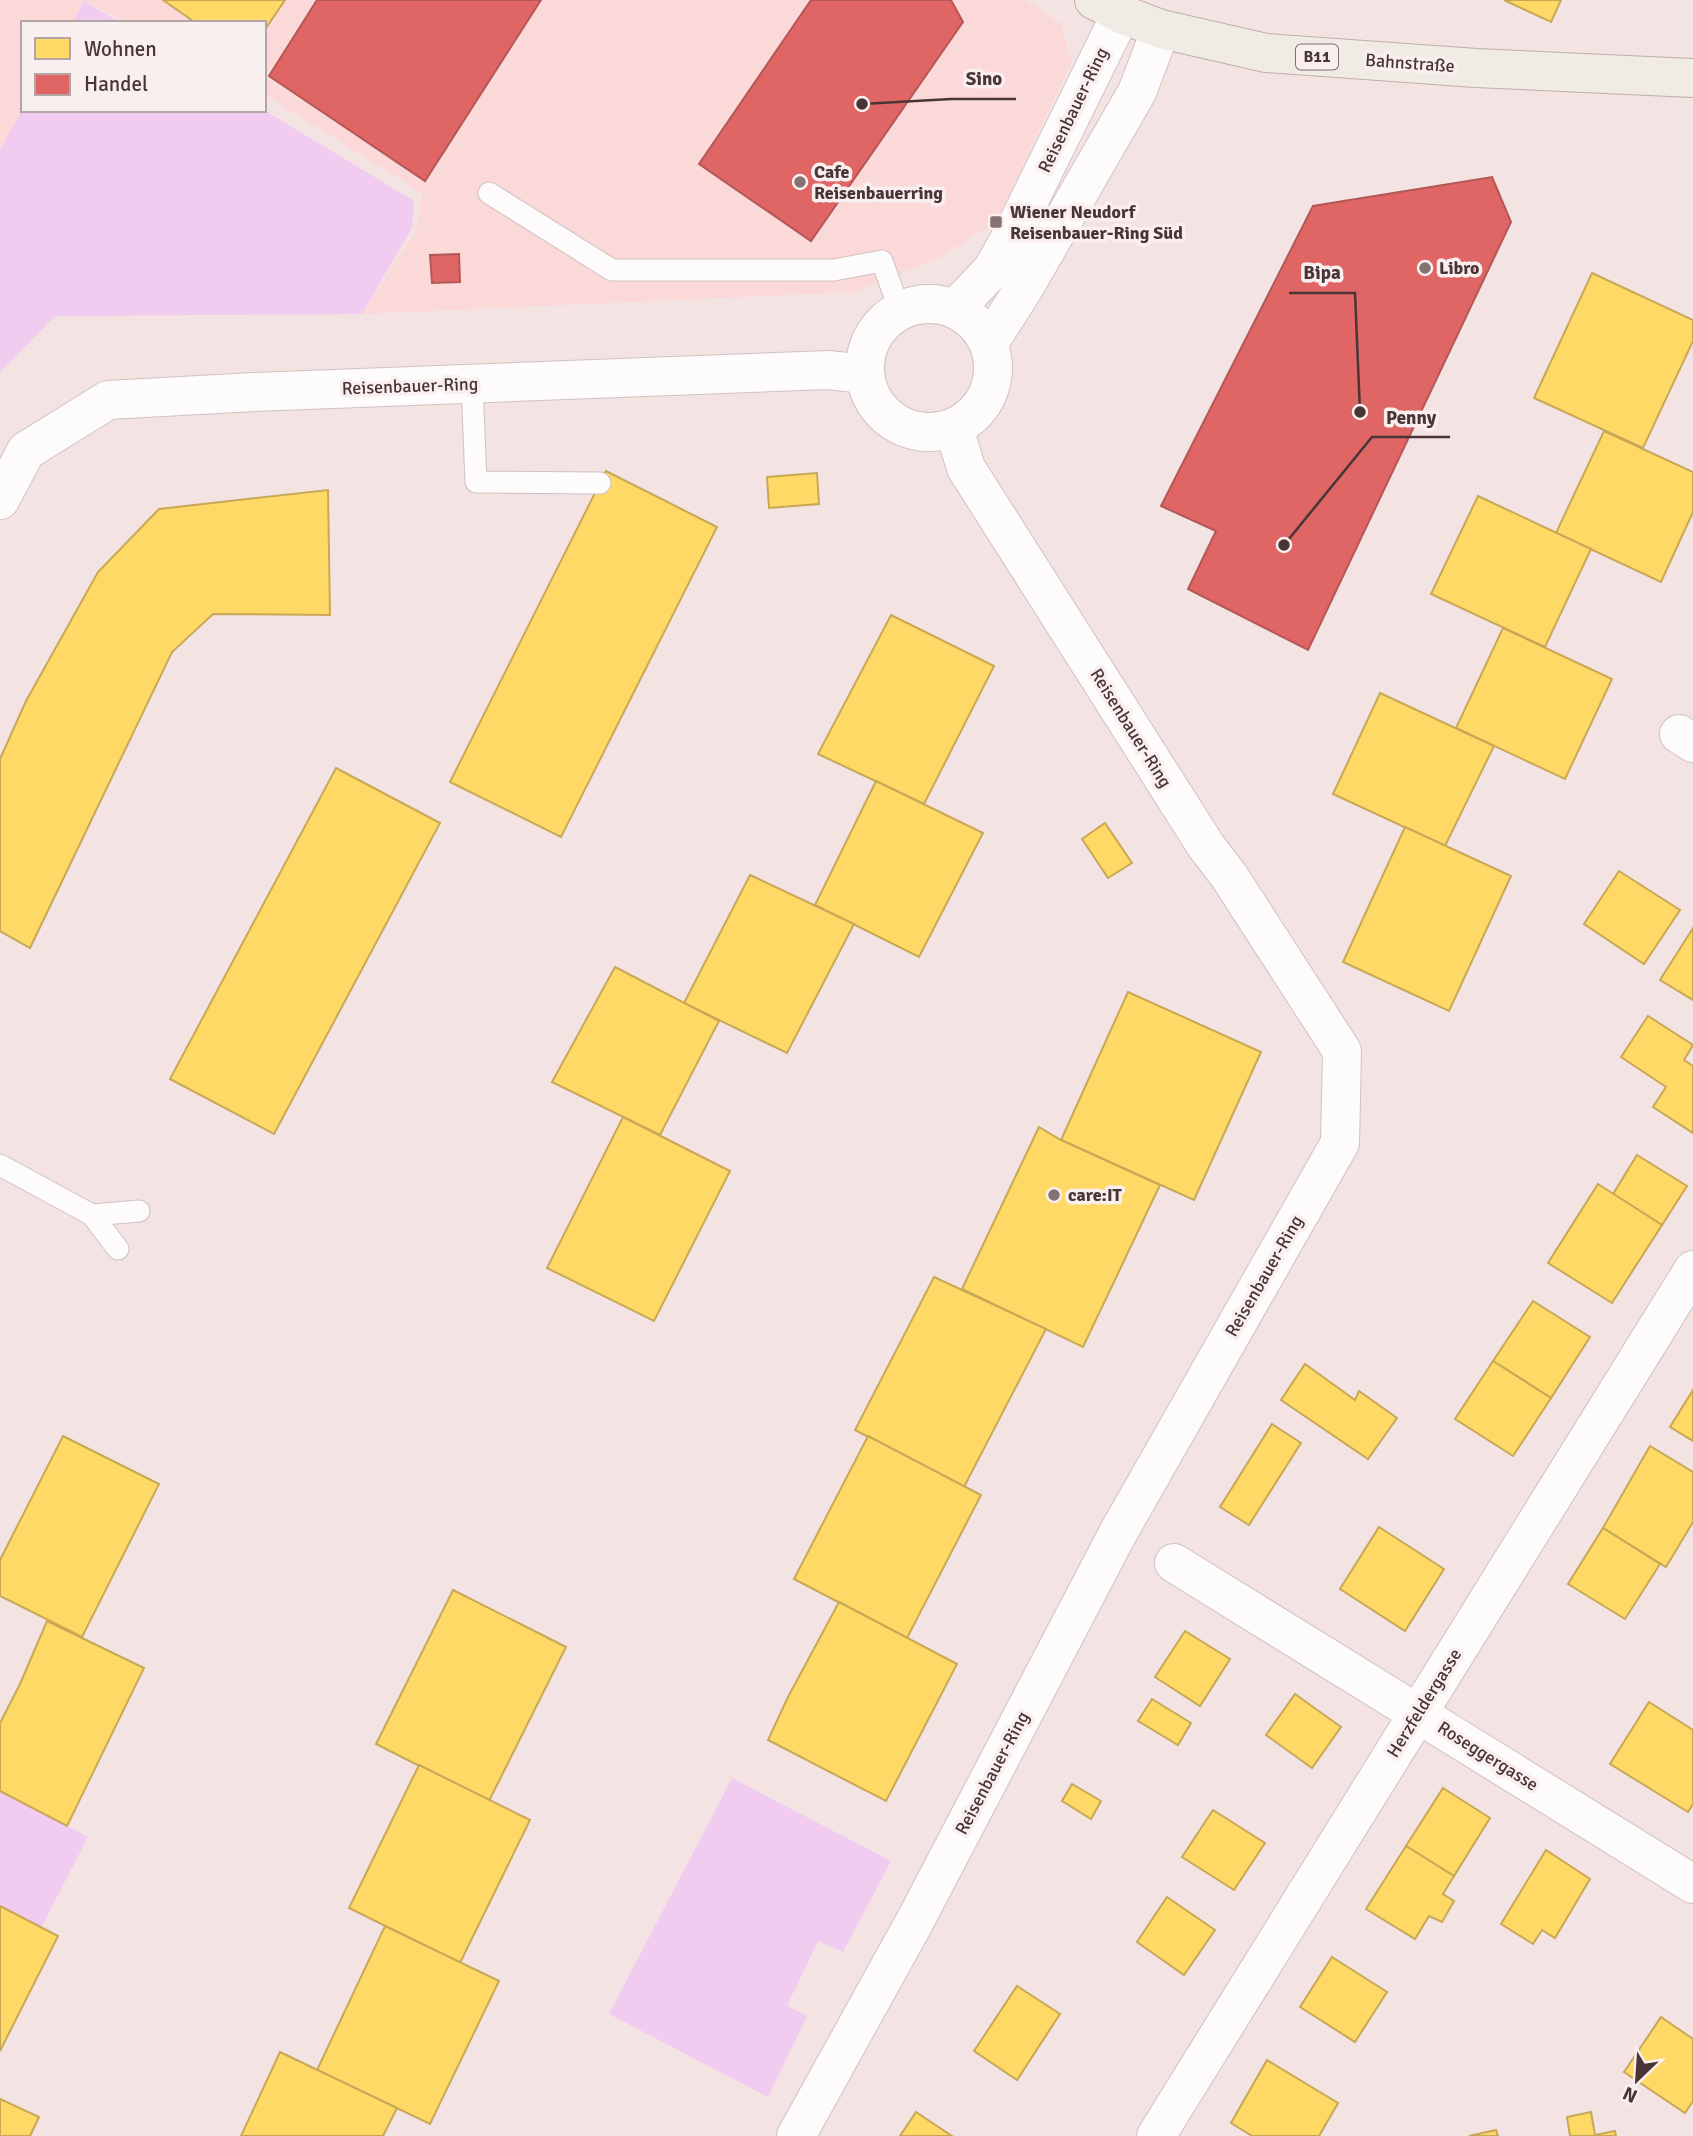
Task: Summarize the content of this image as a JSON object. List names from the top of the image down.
{
  "streets": {
    "main road": ["B11", "Bahnstraße"],
    "street": ["Reisenbauer-Ring", "Herzfeldergasse", "Roseggergasse"]
  },
  "crossings": [
    ["Bahnstraße", "Reisenbauer-Ring"],
    ["Herzfeldergasse", "Roseggergasse"]
  ],
  "places": {
    "other": [
      "Sino",
      "Cafe Reisenbauerring",
      "Libro",
      "Bipa",
      "Penny",
      "care:IT"
    ],
    "transit": ["Wiener Neudorf Reisenbauer-Ring Süd"]
  },
  "legend": ["Wohnen", "Handel"],
  "north": "bottom left"
}
